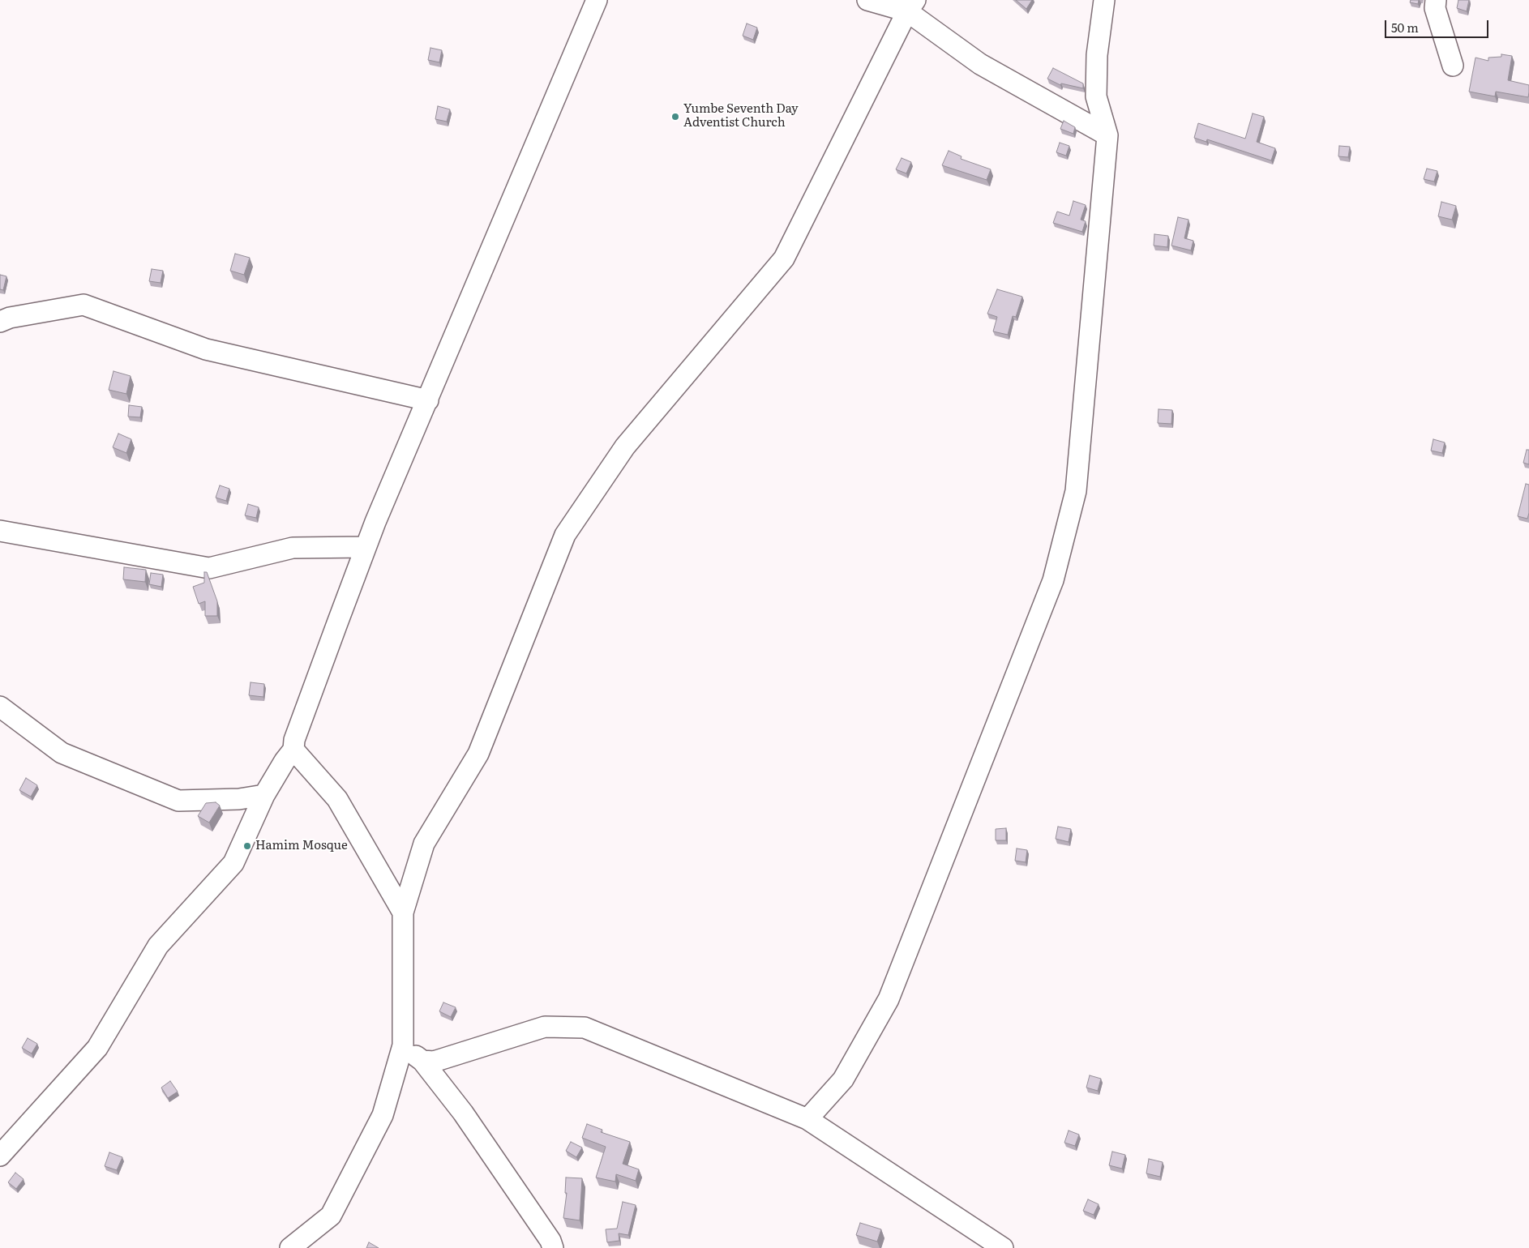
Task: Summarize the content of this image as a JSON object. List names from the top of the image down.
{
  "places": ["Yumbe Seventh Day Adventist Church", "Hamim Mosque"],
  "scale_bar": "50 m"
}
